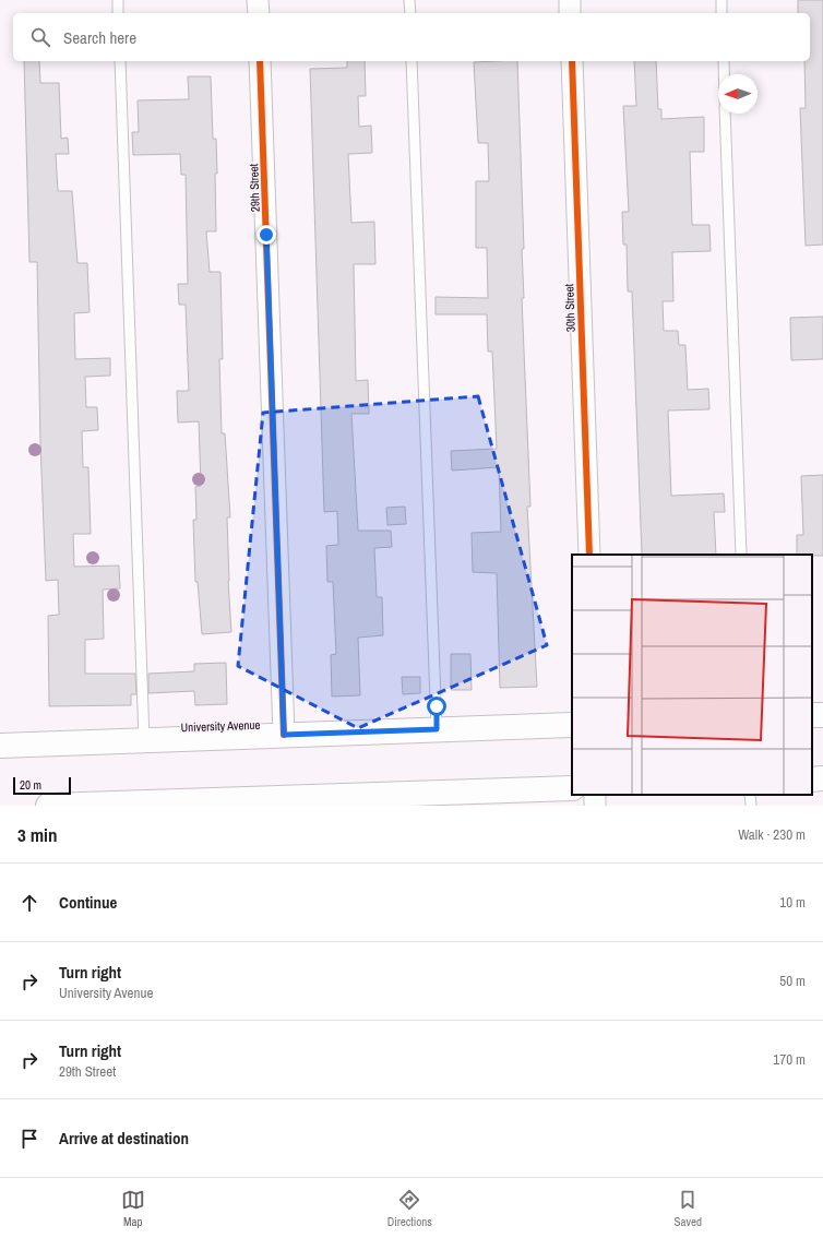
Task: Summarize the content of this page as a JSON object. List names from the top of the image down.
{
  "streets": {
    "main road": ["University Avenue"],
    "street": ["29th Street", "30th Street"]
  },
  "crossings": [
    ["29th Street", "University Avenue"]
  ],
  "scale_bar": "20 m",
  "north": "left",
  "page": {
    "search": "Search here",
    "scale": "20 m",
    "heading": ["3 min", "Walk · 230 m"],
    "list": [
      ["Continue", "10 m"],
      ["Turn right", "University Avenue", "50 m"],
      ["Turn right", "29th Street", "170 m"],
      "Arrive at destination"
    ],
    "nav": ["Map", "Directions", "Saved"]
  }
}
